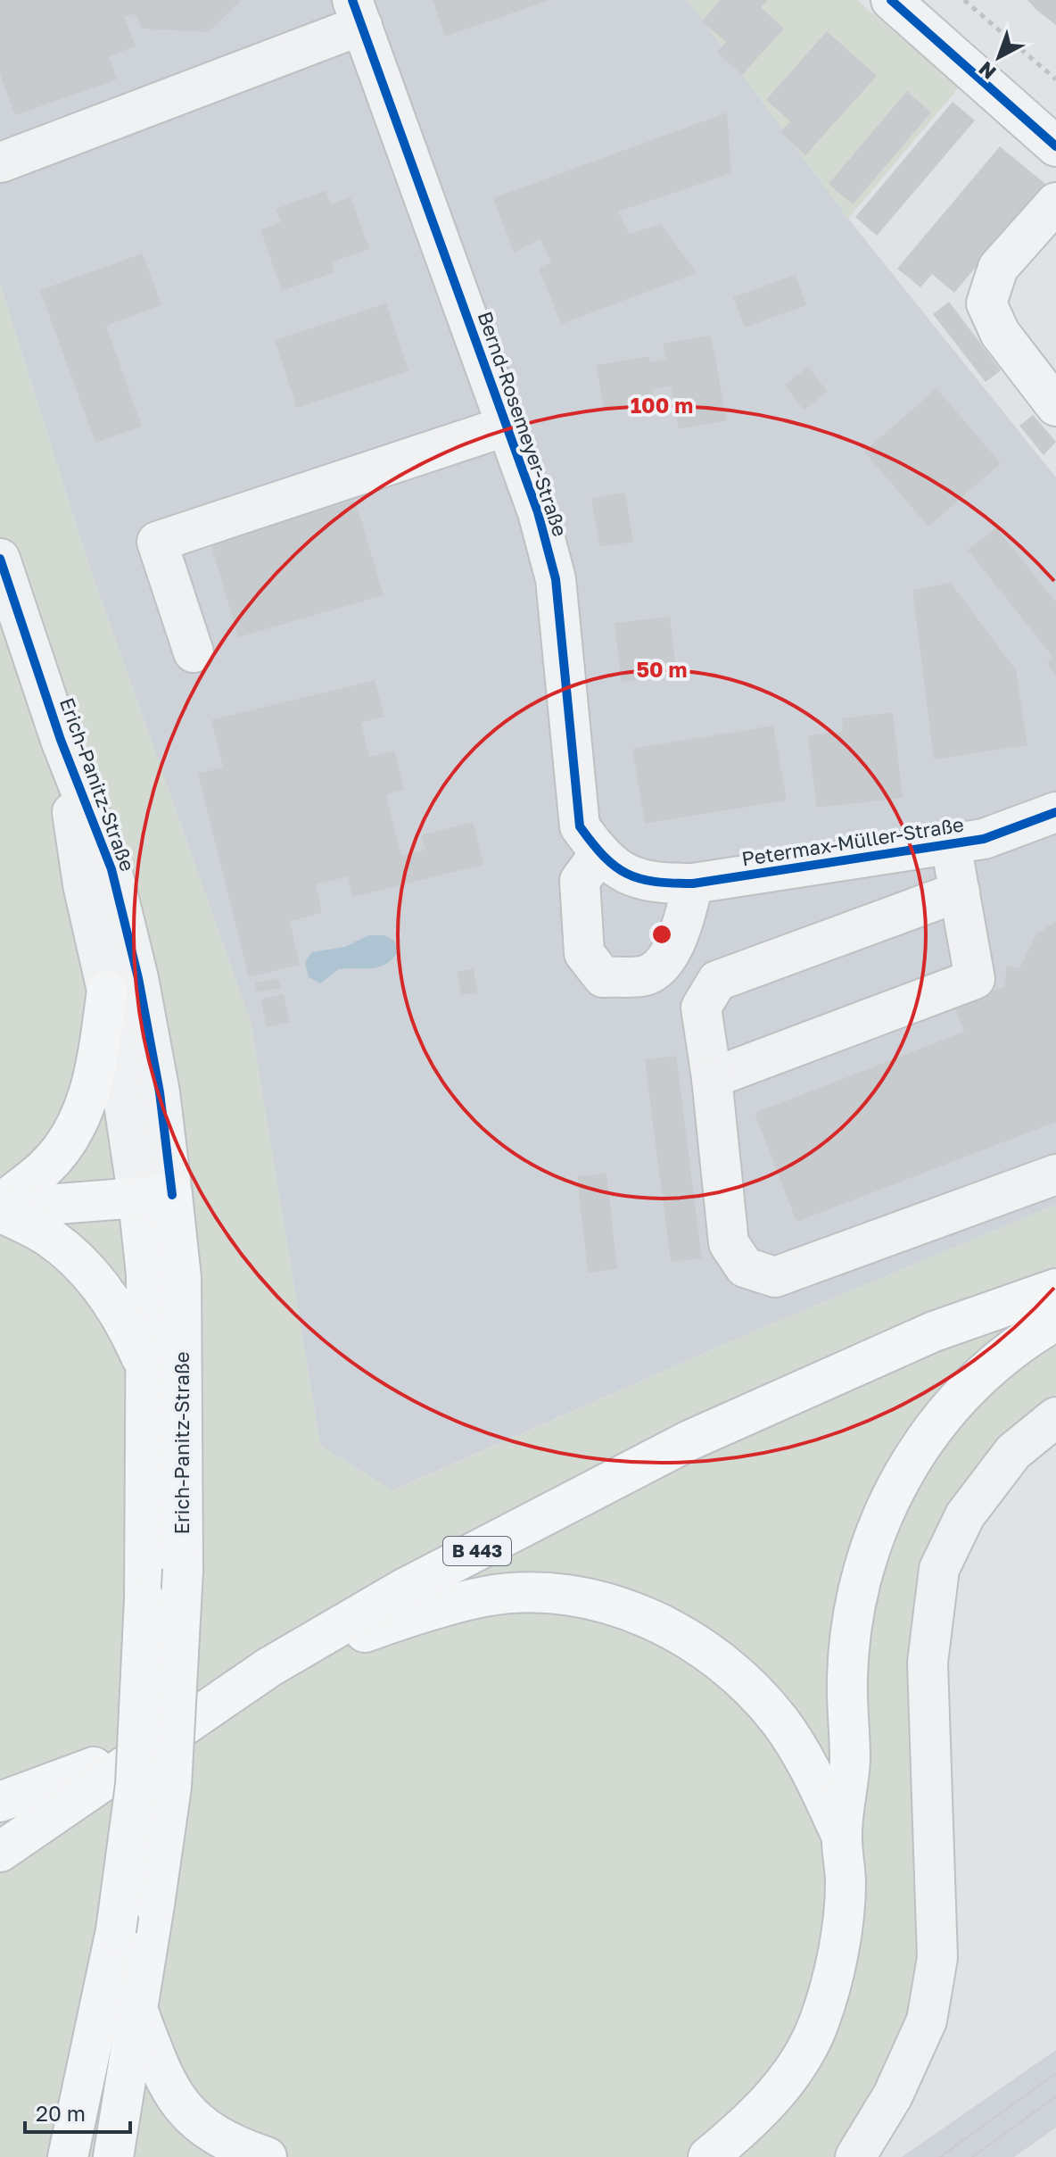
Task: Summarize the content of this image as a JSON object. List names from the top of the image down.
{
  "streets": {
    "main road": ["Erich-Panitz-Straße", "B 443"],
    "street": ["Bernd-Rosemeyer-Straße", "Petermax-Müller-Straße"]
  },
  "crossings": [
    ["Bernd-Rosemeyer-Straße", "Petermax-Müller-Straße"]
  ],
  "scale_bar": "20 m",
  "north": "bottom left",
  "rings": ["100 m", "50 m"]
}
